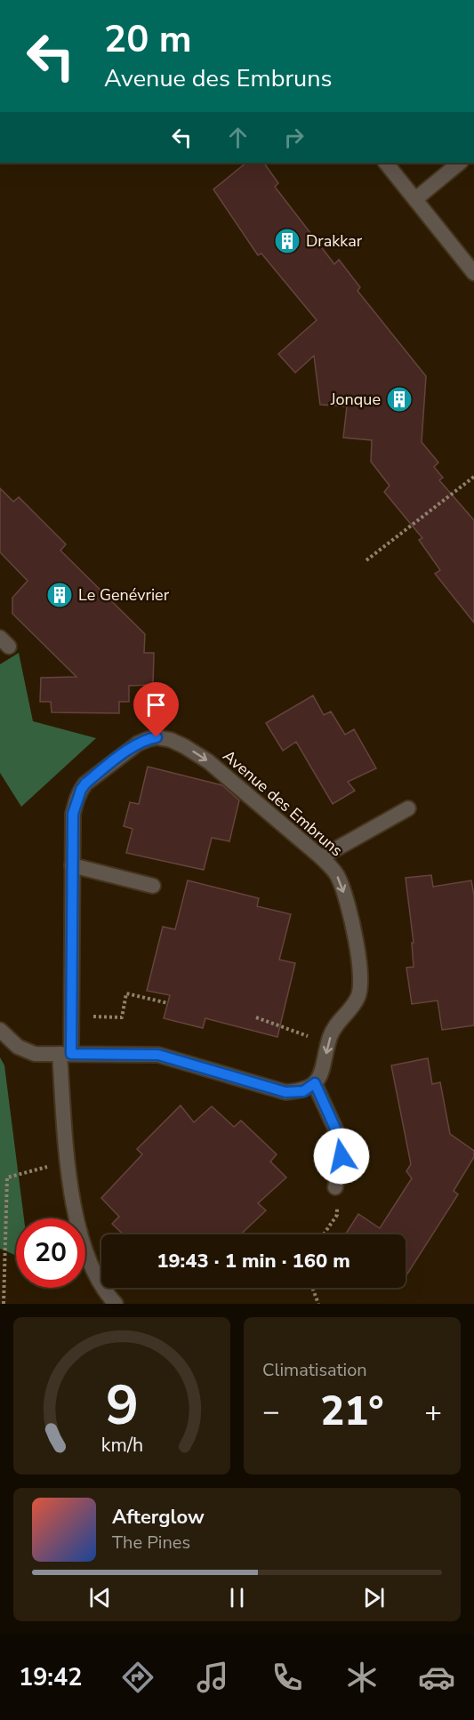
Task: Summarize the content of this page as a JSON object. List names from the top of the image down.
{
  "streets": {
    "street": ["Avenue des Embruns"]
  },
  "places": {
    "building": ["Drakkar", "Jonque", "Le Genévrier"]
  },
  "page": {
    "turn": ["20 m", "Avenue des Embruns"],
    "limit": "20",
    "trip": "19:43 · 1 min · 160 m",
    "tile": "Climatisation",
    "heat": ["−", "21°", "+"],
    "song": ["Afterglow", "The Pines"],
    "tabs": "19:42",
    "gauge": ["9", "km/h"]
  }
}
